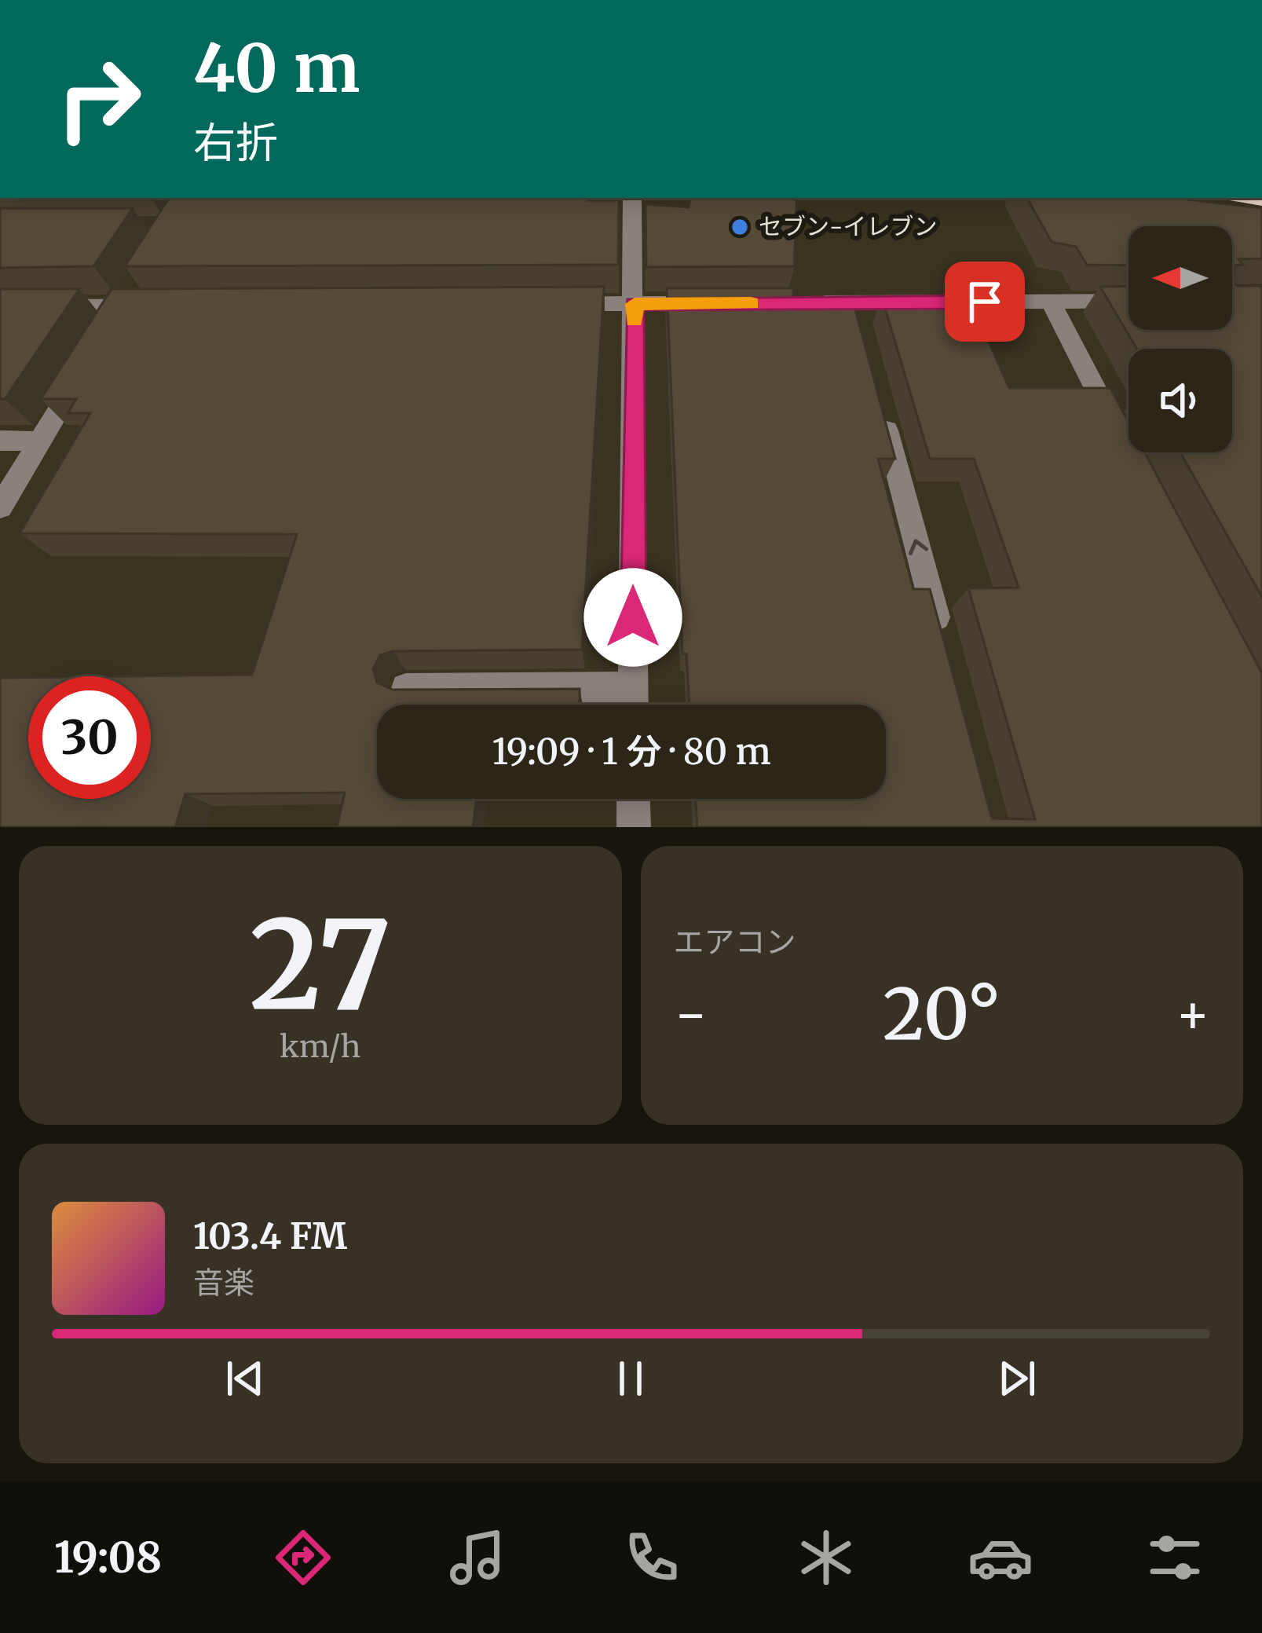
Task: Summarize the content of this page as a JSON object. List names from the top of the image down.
{
  "places": ["セブン-イレブン"],
  "north": "left",
  "page": {
    "turn": ["40 m", "右折"],
    "limit": "30",
    "trip": "19:09 · 1 分 · 80 m",
    "tile": [
      ["27", "km/h"],
      "エアコン"
    ],
    "heat": ["−", "20°", "+"],
    "song": ["103.4 FM", "音楽"],
    "tabs": "19:08"
  }
}
